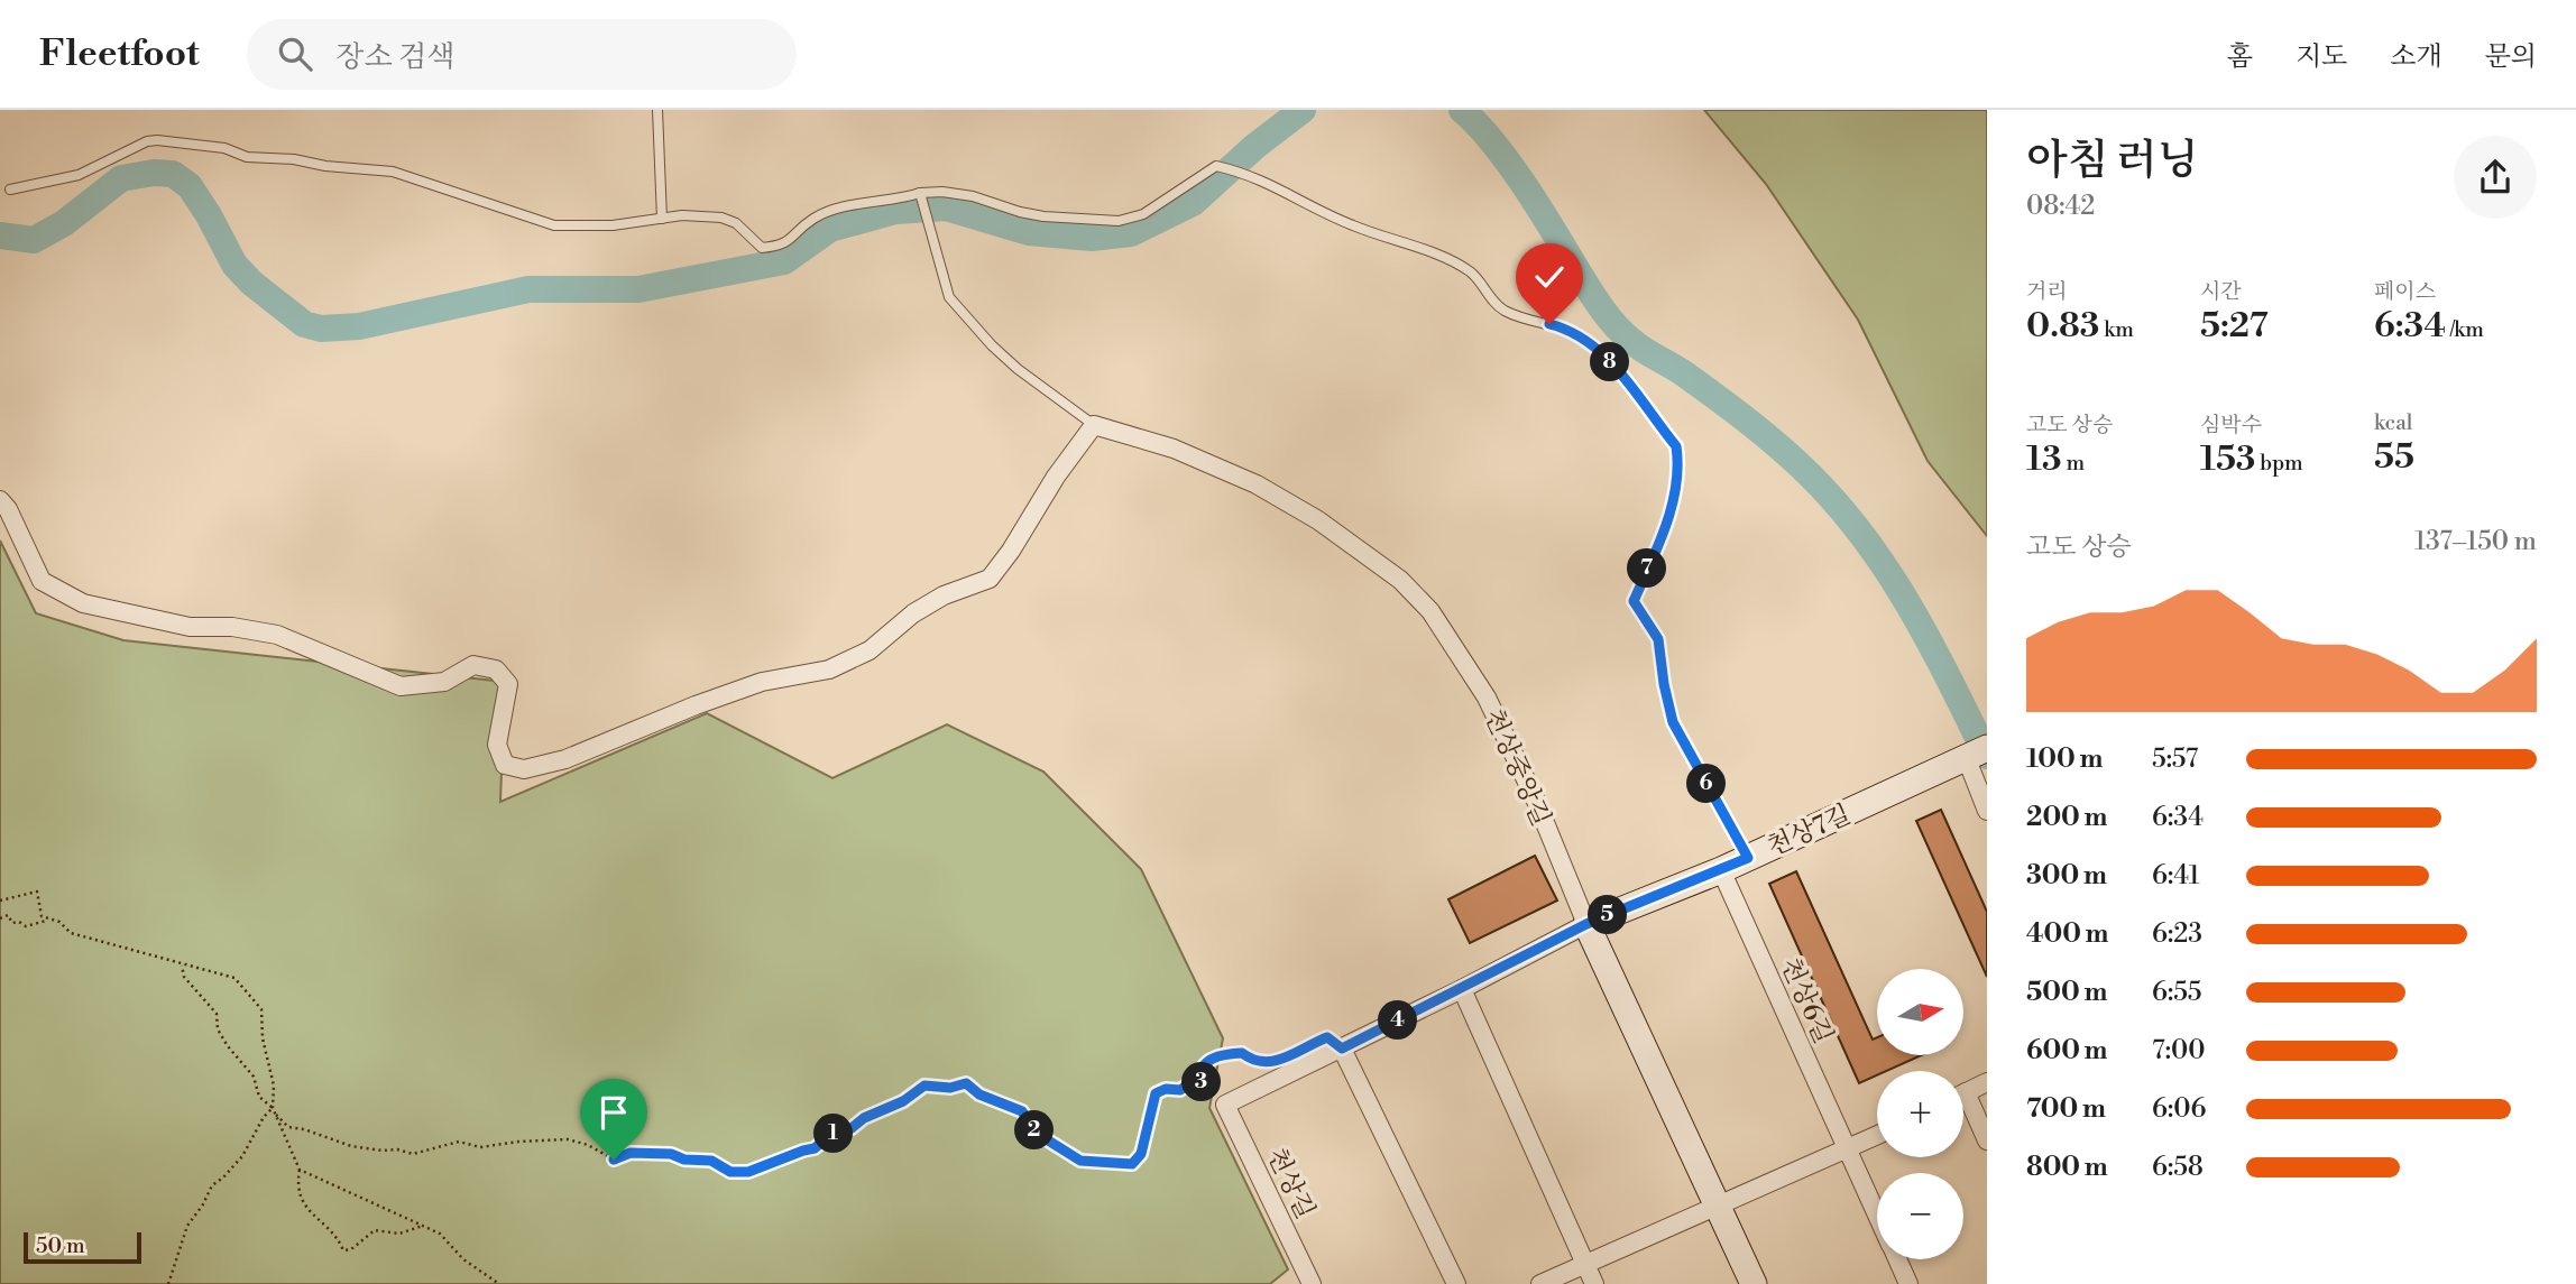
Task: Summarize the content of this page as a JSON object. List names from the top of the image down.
{
  "streets": {
    "street": [
      "천상중앙길",
      "천상7길",
      "천상6길",
      "천상길"
    ]
  },
  "crossings": [
    ["천상중앙길", "천상7길"],
    ["천상7길", "천상6길"],
    ["천상7길", "천상길"]
  ],
  "scale_bar": "50 m",
  "north": "right",
  "page": {
    "header": "Fleetfoot",
    "search": "장소 검색",
    "nav": [
      "홈",
      "지도",
      "소개",
      "문의"
    ],
    "heading": ["아침 러닝", "08:42"],
    "stats": [
      ["거리", "0.83 km"],
      ["시간", "5:27"],
      ["페이스", "6:34 /km"],
      ["고도 상승", "13 m"],
      ["심박수", "153 bpm"],
      ["kcal", "55"]
    ],
    "pins": [
      "8",
      "7",
      "6",
      "5",
      "4",
      "3",
      "2",
      "1"
    ],
    "chart": ["고도 상승", "137–150 m"],
    "list": [
      {
        "name": "100 m",
        "note": "5:57"
      },
      {
        "name": "200 m",
        "note": "6:34"
      },
      {
        "name": "300 m",
        "note": "6:41"
      },
      {
        "name": "400 m",
        "note": "6:23"
      },
      {
        "name": "500 m",
        "note": "6:55"
      },
      {
        "name": "600 m",
        "note": "7:00"
      },
      {
        "name": "700 m",
        "note": "6:06"
      },
      {
        "name": "800 m",
        "note": "6:58"
      }
    ],
    "map_buttons": ["+", "−"],
    "scale": "50 m"
  }
}
